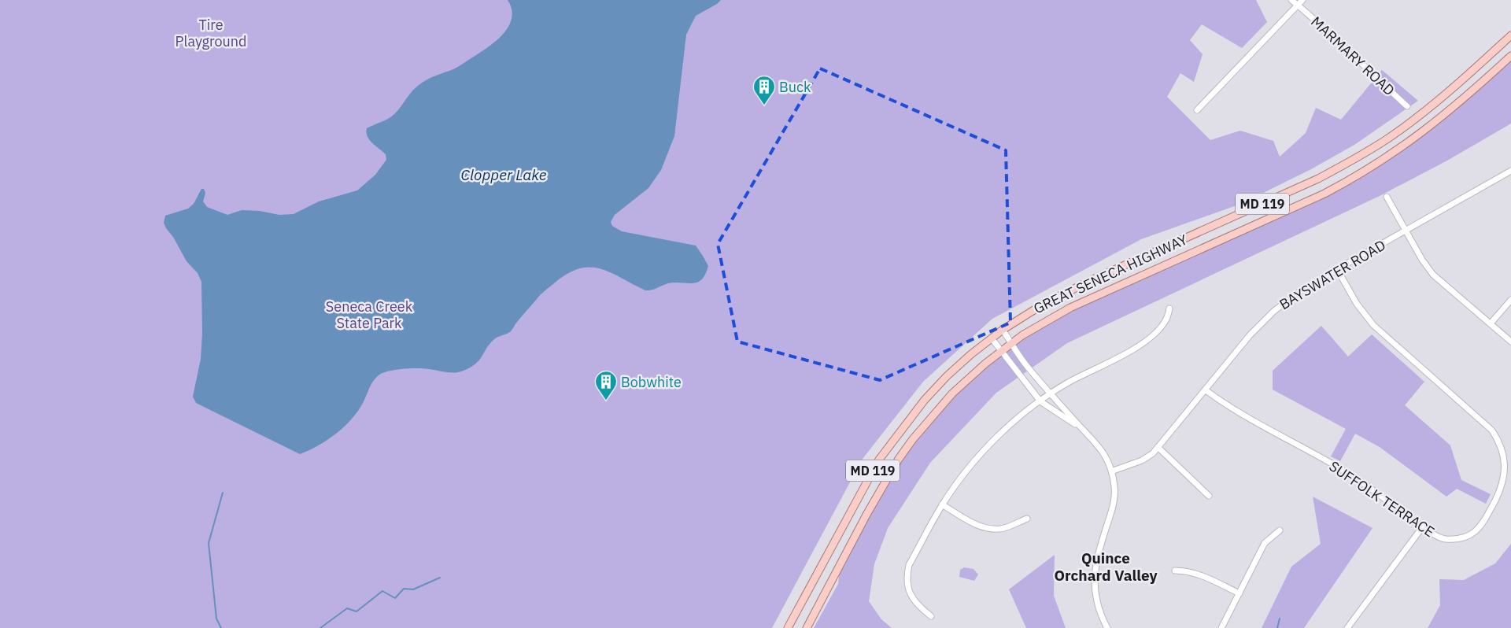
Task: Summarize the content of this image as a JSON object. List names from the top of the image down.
{
  "streets": {
    "main road": ["MD 119", "GREAT SENECA HIGHWAY"],
    "street": ["MARMARY ROAD", "BAYSWATER ROAD", "SUFFOLK TERRACE"]
  },
  "crossings": [
    ["BAYSWATER ROAD", "SUFFOLK TERRACE"]
  ],
  "districts": ["Quince Orchard Valley"],
  "water": ["Clopper Lake"],
  "parks": ["Tire Playground", "Seneca Creek State Park"],
  "places": {
    "building": ["Buck", "Bobwhite"]
  }
}
